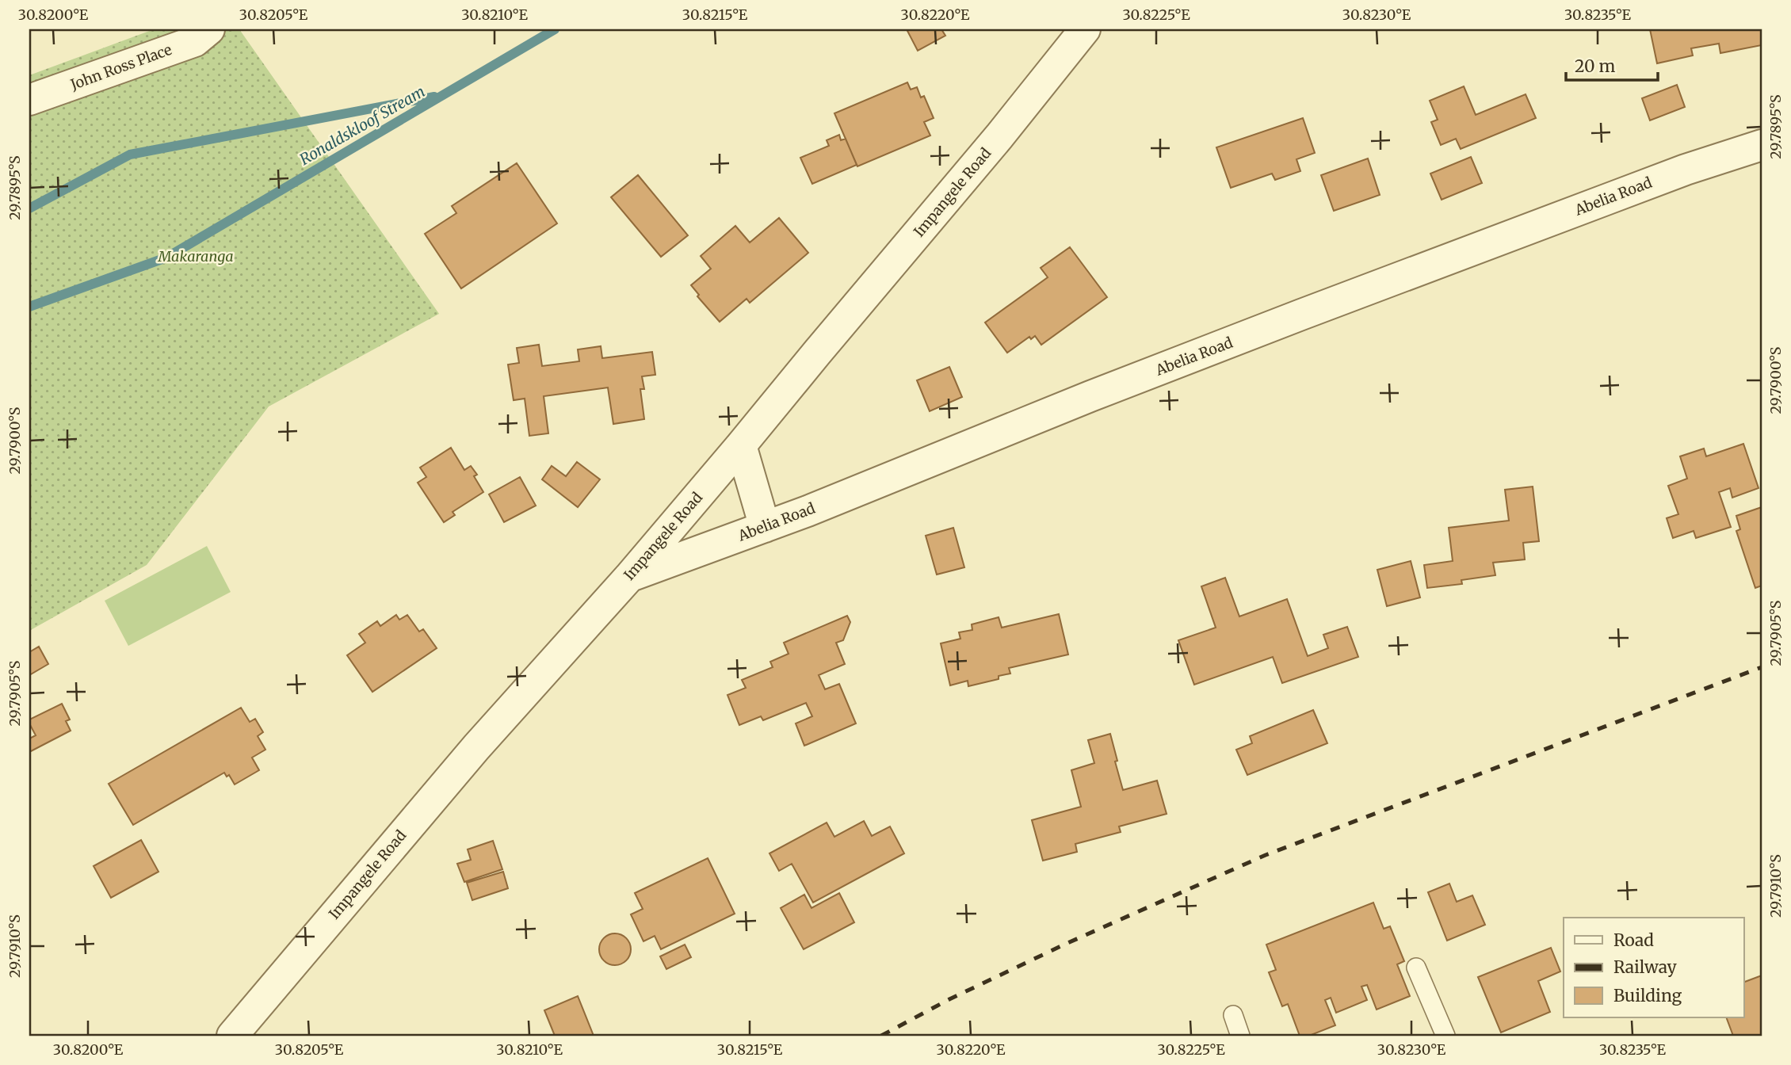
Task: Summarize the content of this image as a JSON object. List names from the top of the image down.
{
  "streets": {
    "street": ["John Ross Place", "Impangele Road", "Abelia Road"]
  },
  "crossings": [
    ["Impangele Road", "Abelia Road"]
  ],
  "water": ["Ronaldskloof Stream"],
  "parks": ["Makaranga"],
  "legend": ["Road", "Railway", "Building"],
  "scale_bar": "20 m",
  "coordinates": [
    "30.8200°E",
    "30.8205°E",
    "30.8210°E",
    "30.8215°E",
    "30.8220°E",
    "30.8225°E",
    "30.8230°E",
    "30.8235°E",
    "29.7895°S",
    "29.7900°S",
    "29.7905°S",
    "29.7910°S"
  ]
}
